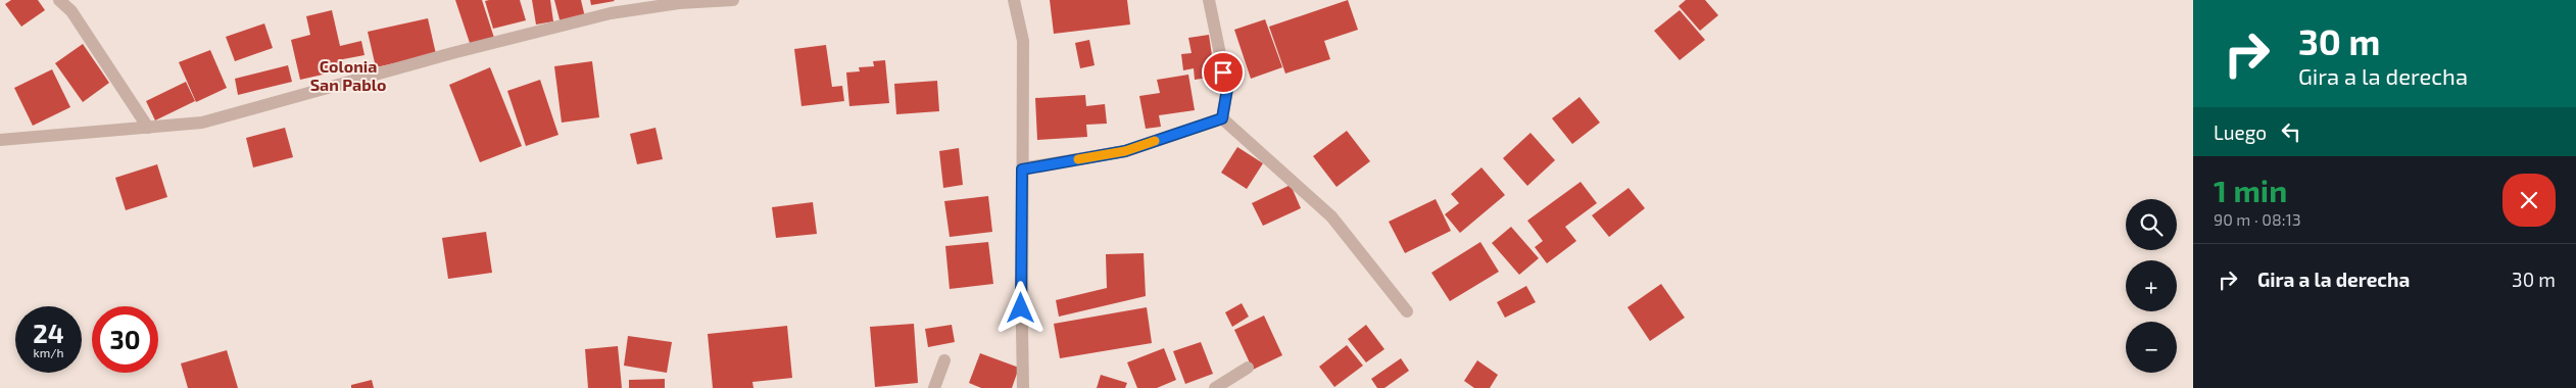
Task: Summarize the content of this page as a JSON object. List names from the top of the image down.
{
  "districts": ["Colonia San Pablo"],
  "page": {
    "turn": ["30 m", "Gira a la derecha"],
    "then": "Luego",
    "heading": ["1 min", "90 m · 08:13"],
    "map_buttons": ["+", "−"],
    "list": [
      {
        "name": "Gira a la derecha",
        "value": "30 m"
      }
    ],
    "speed": "24 km/h",
    "limit": "30"
  }
}
